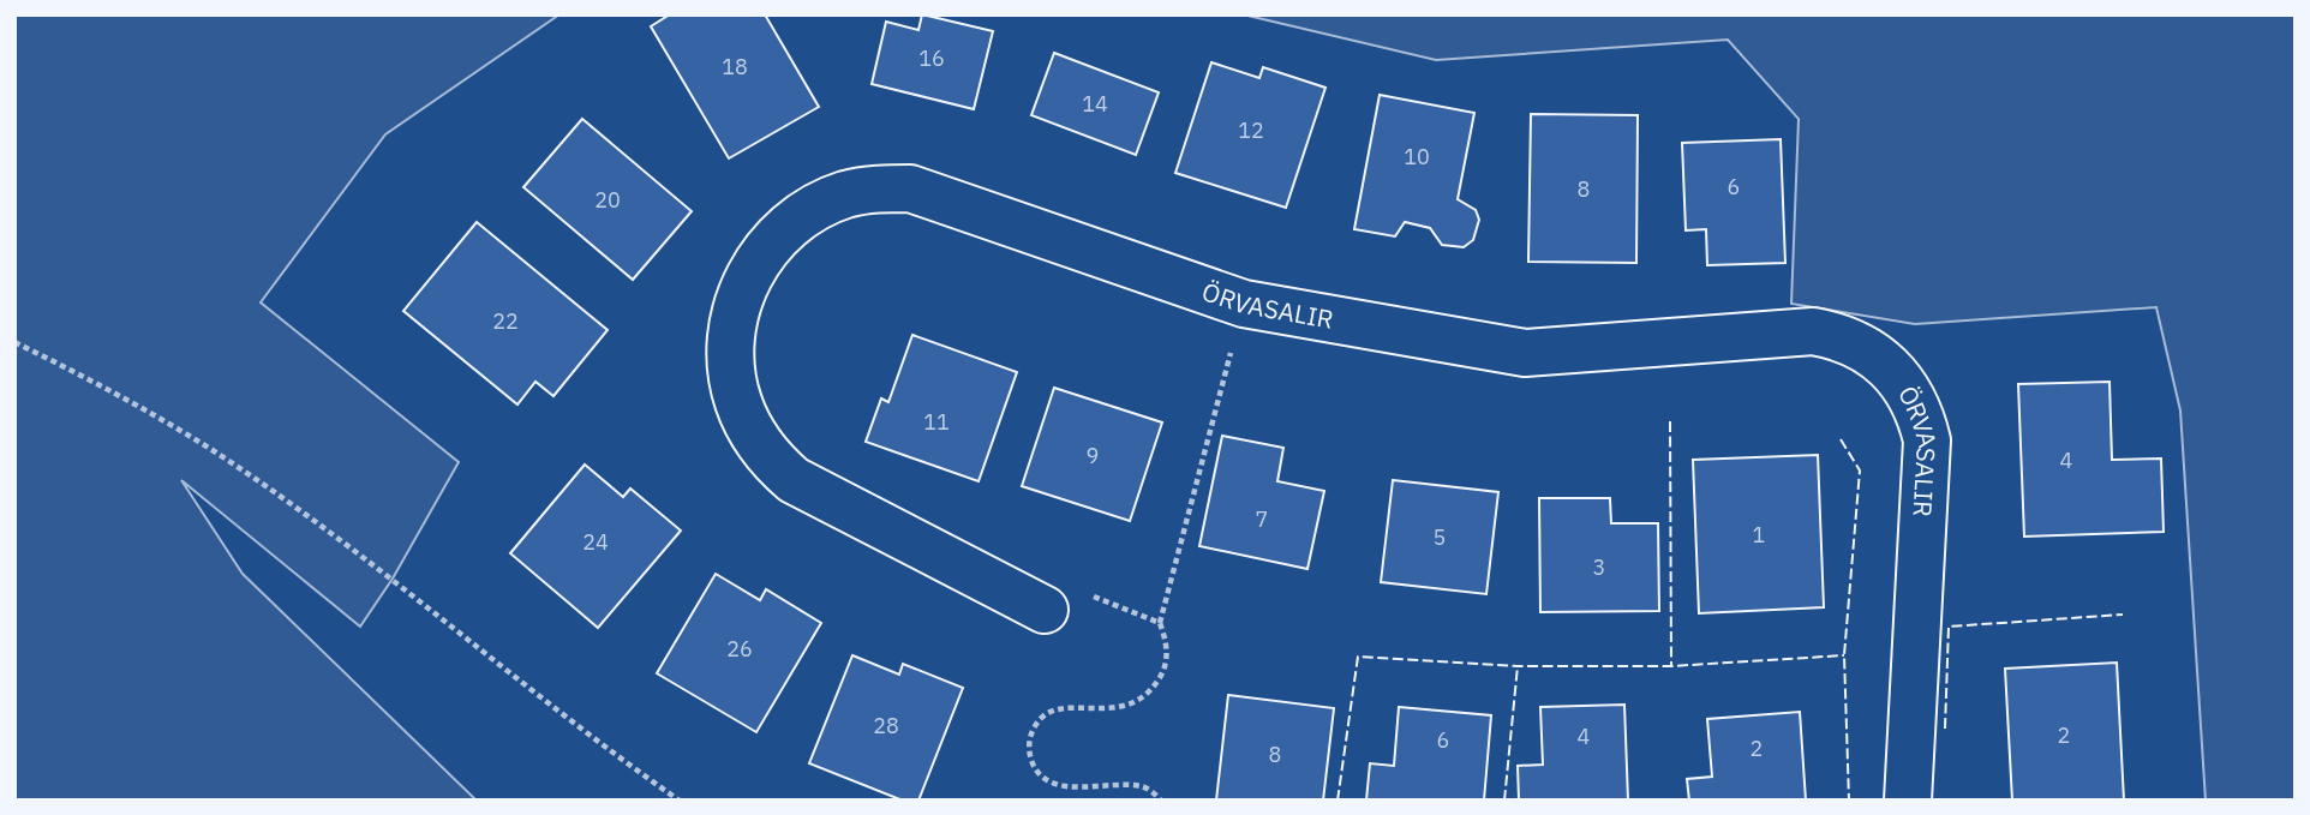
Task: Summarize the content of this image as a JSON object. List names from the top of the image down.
{
  "streets": {
    "street": ["ÖRVASALIR"]
  },
  "house_numbers": [
    "16",
    "18",
    "14",
    "12",
    "10",
    "6",
    "8",
    "20",
    "22",
    "11",
    "9",
    "4",
    "7",
    "1",
    "5",
    "24",
    "3",
    "26",
    "28",
    "2",
    "4",
    "6",
    "2",
    "8"
  ]
}
